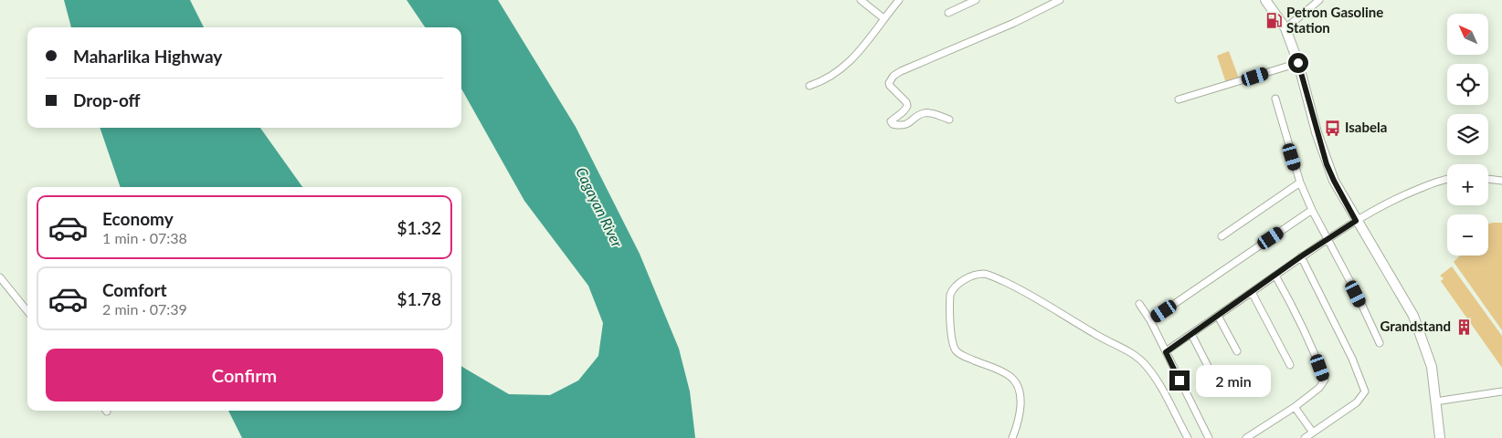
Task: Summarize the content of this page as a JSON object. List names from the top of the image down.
{
  "water": ["Cagayan River"],
  "places": {
    "fuel station": ["Petron Gasoline Station"],
    "bus stop": ["Isabela"],
    "building": ["Grandstand"]
  },
  "north": "top left",
  "page": {
    "map_buttons": ["+", "−"],
    "banner": ["Maharlika Highway", "Drop-off"],
    "list": [
      {
        "name": "Economy",
        "note": "1 min · 07:38",
        "value": "$1.32"
      },
      {
        "name": "Comfort",
        "note": "2 min · 07:39",
        "value": "$1.78"
      }
    ],
    "buttons": "Confirm",
    "bubble": "2 min"
  }
}
